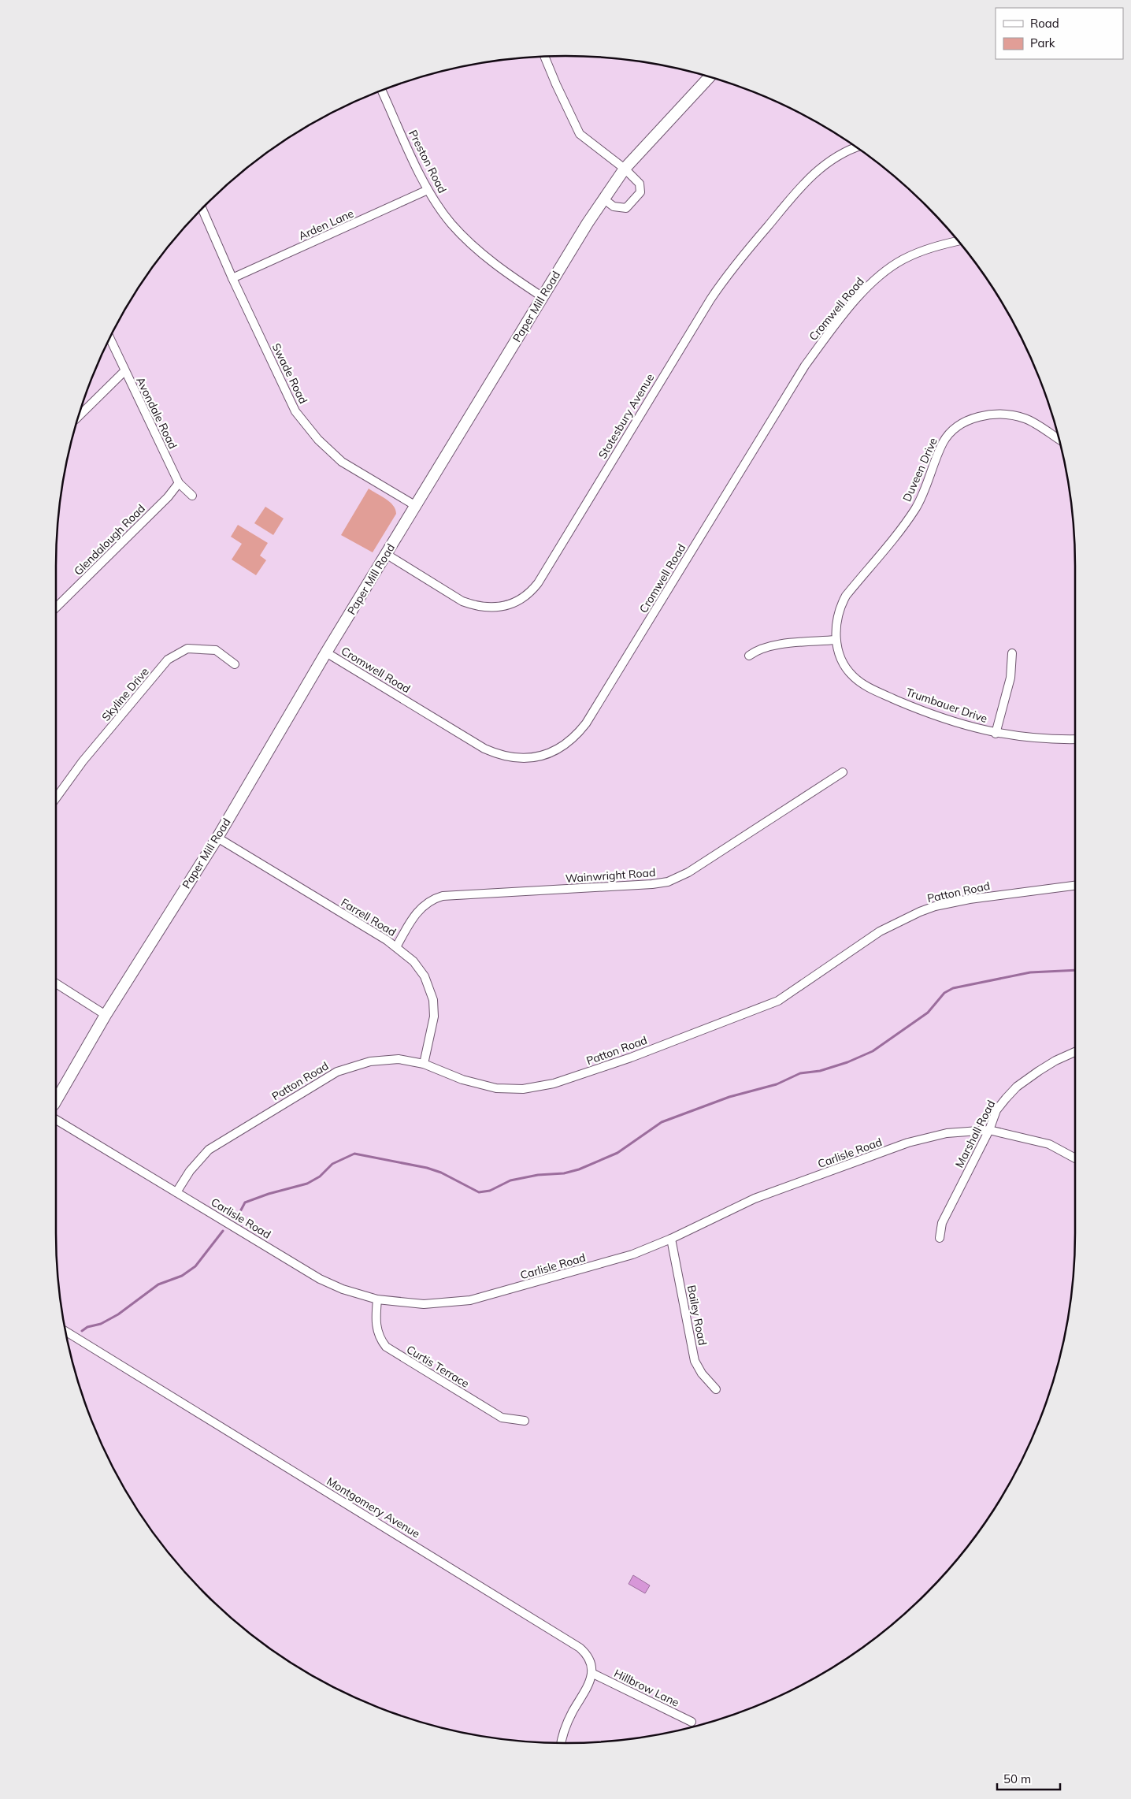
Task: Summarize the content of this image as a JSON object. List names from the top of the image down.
{
  "streets": {
    "main road": ["Paper Mill Road"],
    "street": [
      "Preston Road",
      "Arden Lane",
      "Cromwell Road",
      "Swade Road",
      "Avondale Road",
      "Stotesbury Avenue",
      "Duveen Drive",
      "Glendalough Road",
      "Skyline Drive",
      "Trumbauer Drive",
      "Wainwright Road",
      "Patton Road",
      "Farrell Road",
      "Marshall Road",
      "Carlisle Road",
      "Bailey Road",
      "Curtis Terrace",
      "Montgomery Avenue",
      "Hillbrow Lane"
    ]
  },
  "crossings": [
    ["Preston Road", "Arden Lane"],
    ["Preston Road", "Paper Mill Road"],
    ["Arden Lane", "Swade Road"],
    ["Paper Mill Road", "Cromwell Road"],
    ["Paper Mill Road", "Swade Road"],
    ["Paper Mill Road", "Stotesbury Avenue"],
    ["Paper Mill Road", "Farrell Road"],
    ["Avondale Road", "Glendalough Road"],
    ["Duveen Drive", "Trumbauer Drive"],
    ["Wainwright Road", "Farrell Road"],
    ["Patton Road", "Farrell Road"],
    ["Patton Road", "Carlisle Road"],
    ["Marshall Road", "Carlisle Road"],
    ["Carlisle Road", "Bailey Road"],
    ["Carlisle Road", "Curtis Terrace"],
    ["Montgomery Avenue", "Hillbrow Lane"]
  ],
  "legend": ["Road", "Park"],
  "scale_bar": "50 m"
}
